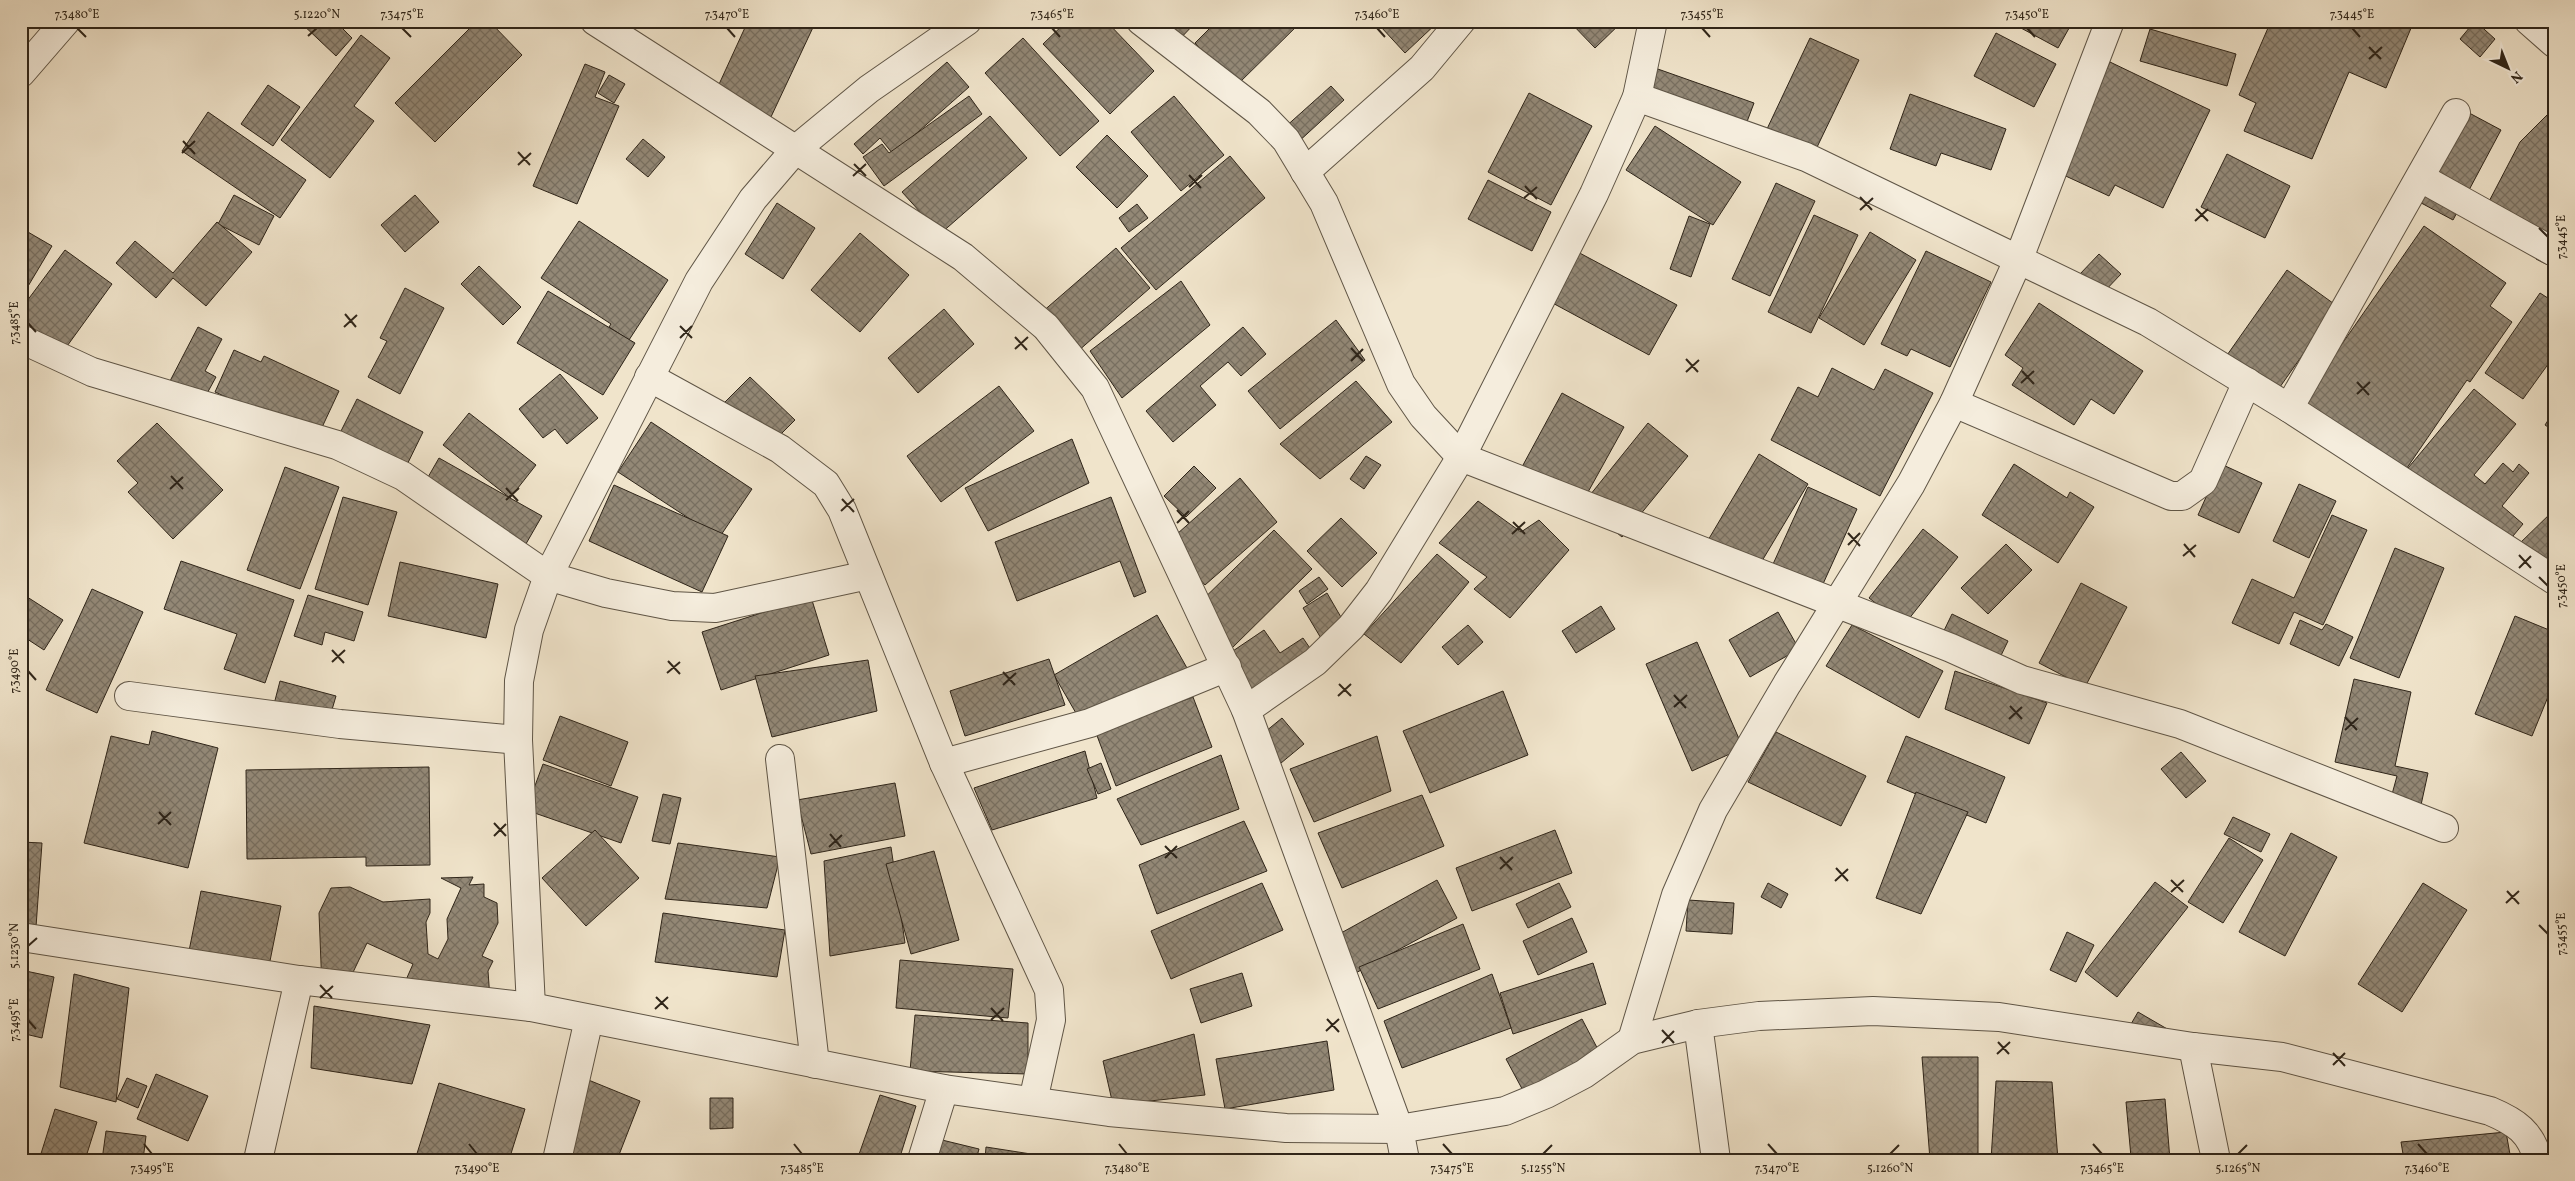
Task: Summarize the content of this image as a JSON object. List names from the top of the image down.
{
  "north": "bottom right",
  "coordinates": [
    "7.3480°E",
    "5.1220°N",
    "7.3475°E",
    "7.3470°E",
    "7.3465°E",
    "7.3460°E",
    "7.3455°E",
    "7.3450°E",
    "7.3445°E",
    "7.3485°E",
    "7.3490°E",
    "5.1230°N",
    "7.3495°E",
    "5.1255°N",
    "5.1260°N",
    "5.1265°N"
  ]
}
